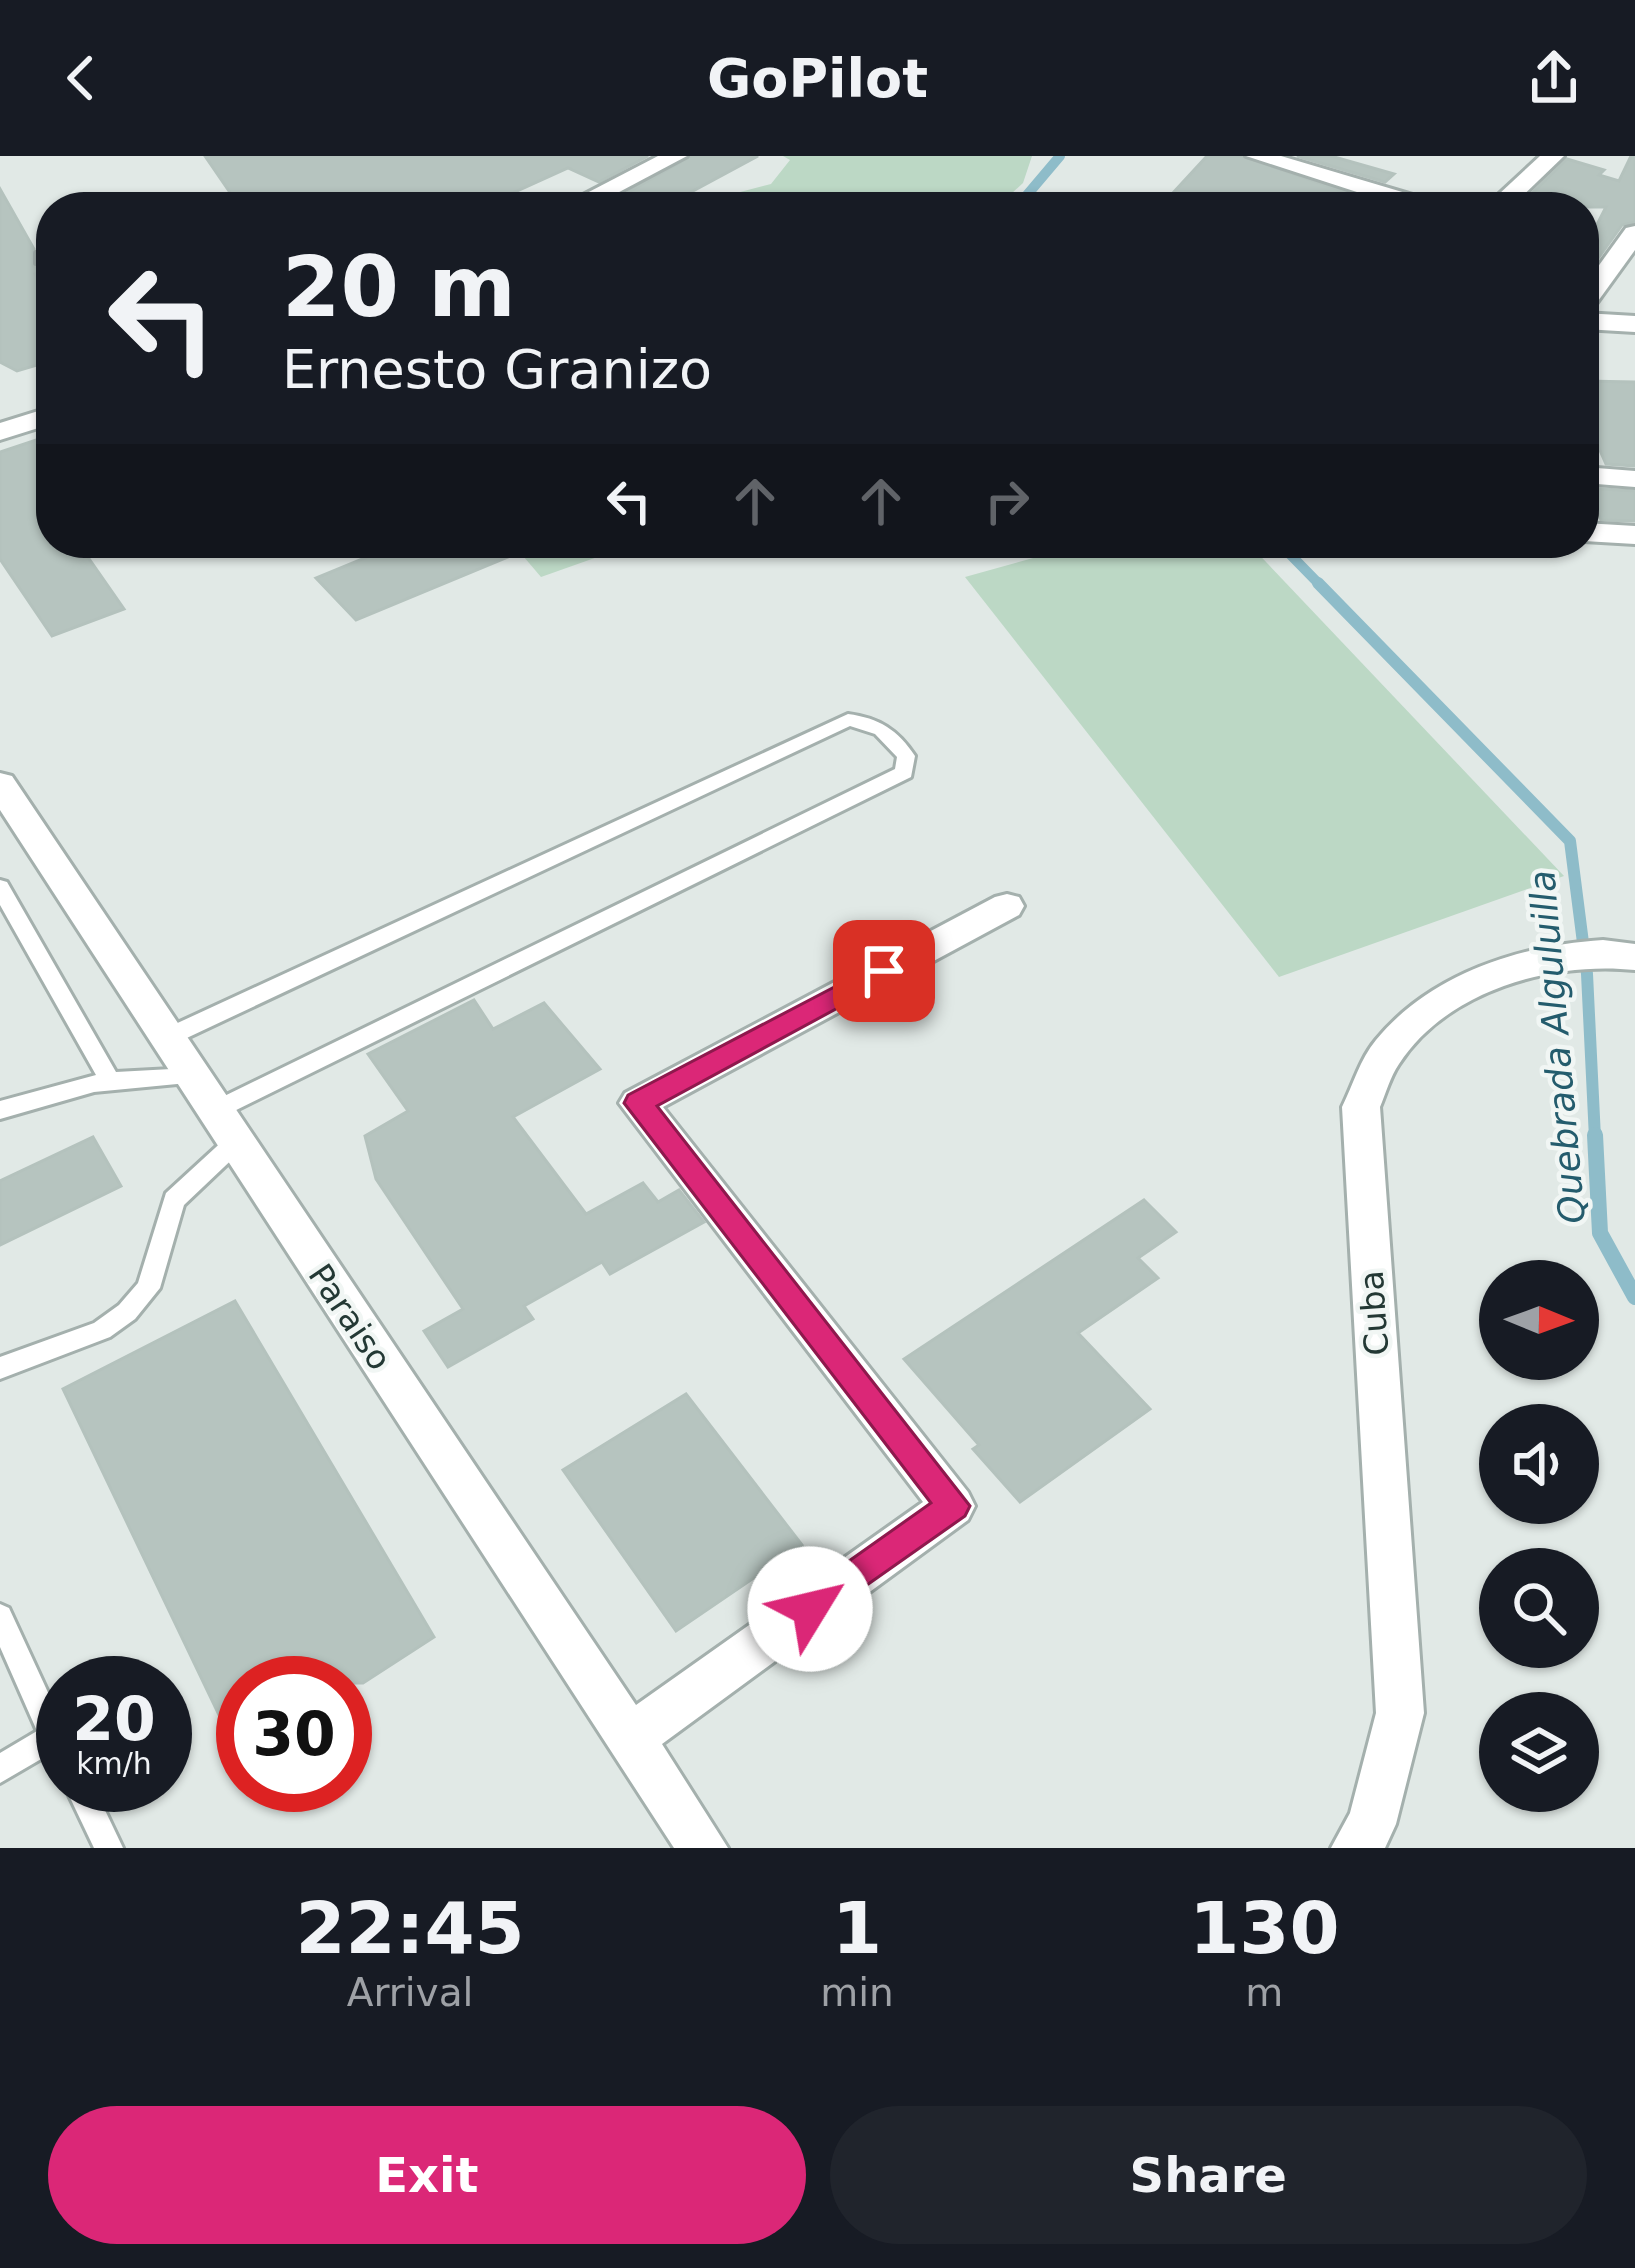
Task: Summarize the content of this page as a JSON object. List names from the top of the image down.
{
  "streets": {
    "street": ["Cuba", "Paraiso"]
  },
  "water": ["Quebrada Alguluilla"],
  "north": "right",
  "page": {
    "header": "GoPilot",
    "turn": ["20 m", "Ernesto Granizo"],
    "speed": "20 km/h",
    "limit": "30",
    "eta": [
      "22:45",
      "Arrival",
      "1",
      "min",
      "130",
      "m"
    ],
    "buttons": ["Exit", "Share"]
  }
}
